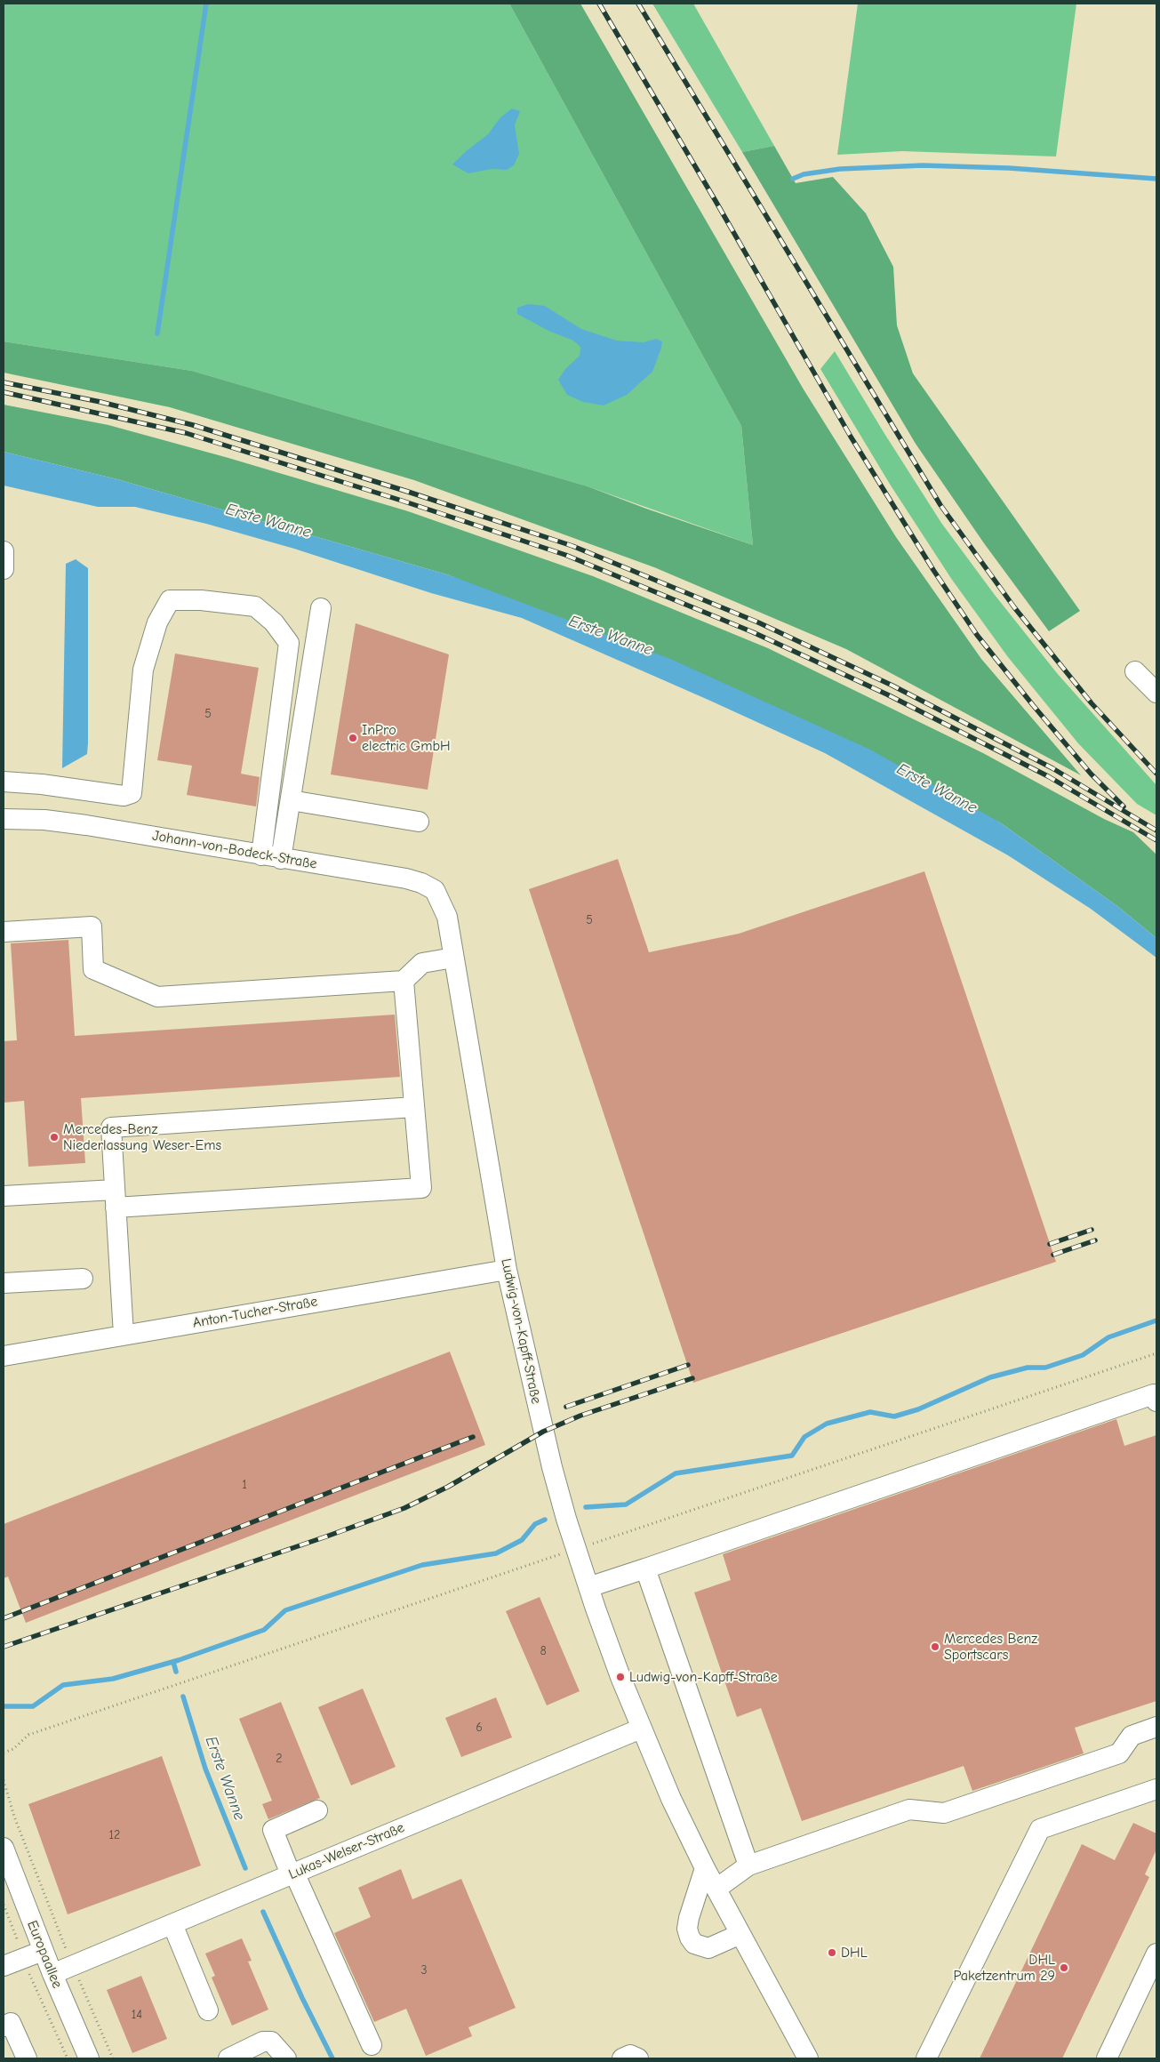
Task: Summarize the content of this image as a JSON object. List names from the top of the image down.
{
  "streets": {
    "street": [
      "Johann-von-Bodeck-Straße",
      "Anton-Tucher-Straße",
      "Ludwig-von-Kapff-Straße",
      "Lukas-Welser-Straße",
      "Europaallee"
    ]
  },
  "crossings": [
    ["Johann-von-Bodeck-Straße", "Ludwig-von-Kapff-Straße"],
    ["Anton-Tucher-Straße", "Ludwig-von-Kapff-Straße"],
    ["Ludwig-von-Kapff-Straße", "Lukas-Welser-Straße"],
    ["Lukas-Welser-Straße", "Europaallee"]
  ],
  "water": ["Erste Wanne"],
  "places": [
    "InPro electric GmbH",
    "Mercedes-Benz Niederlassung Weser-Ems",
    "Mercedes Benz Sportscars",
    "Ludwig-von-Kapff-Straße",
    "DHL",
    "DHL Paketzentrum 29"
  ],
  "house_numbers": [
    "5",
    "5",
    "1",
    "8",
    "6",
    "2",
    "12",
    "3",
    "14"
  ]
}
